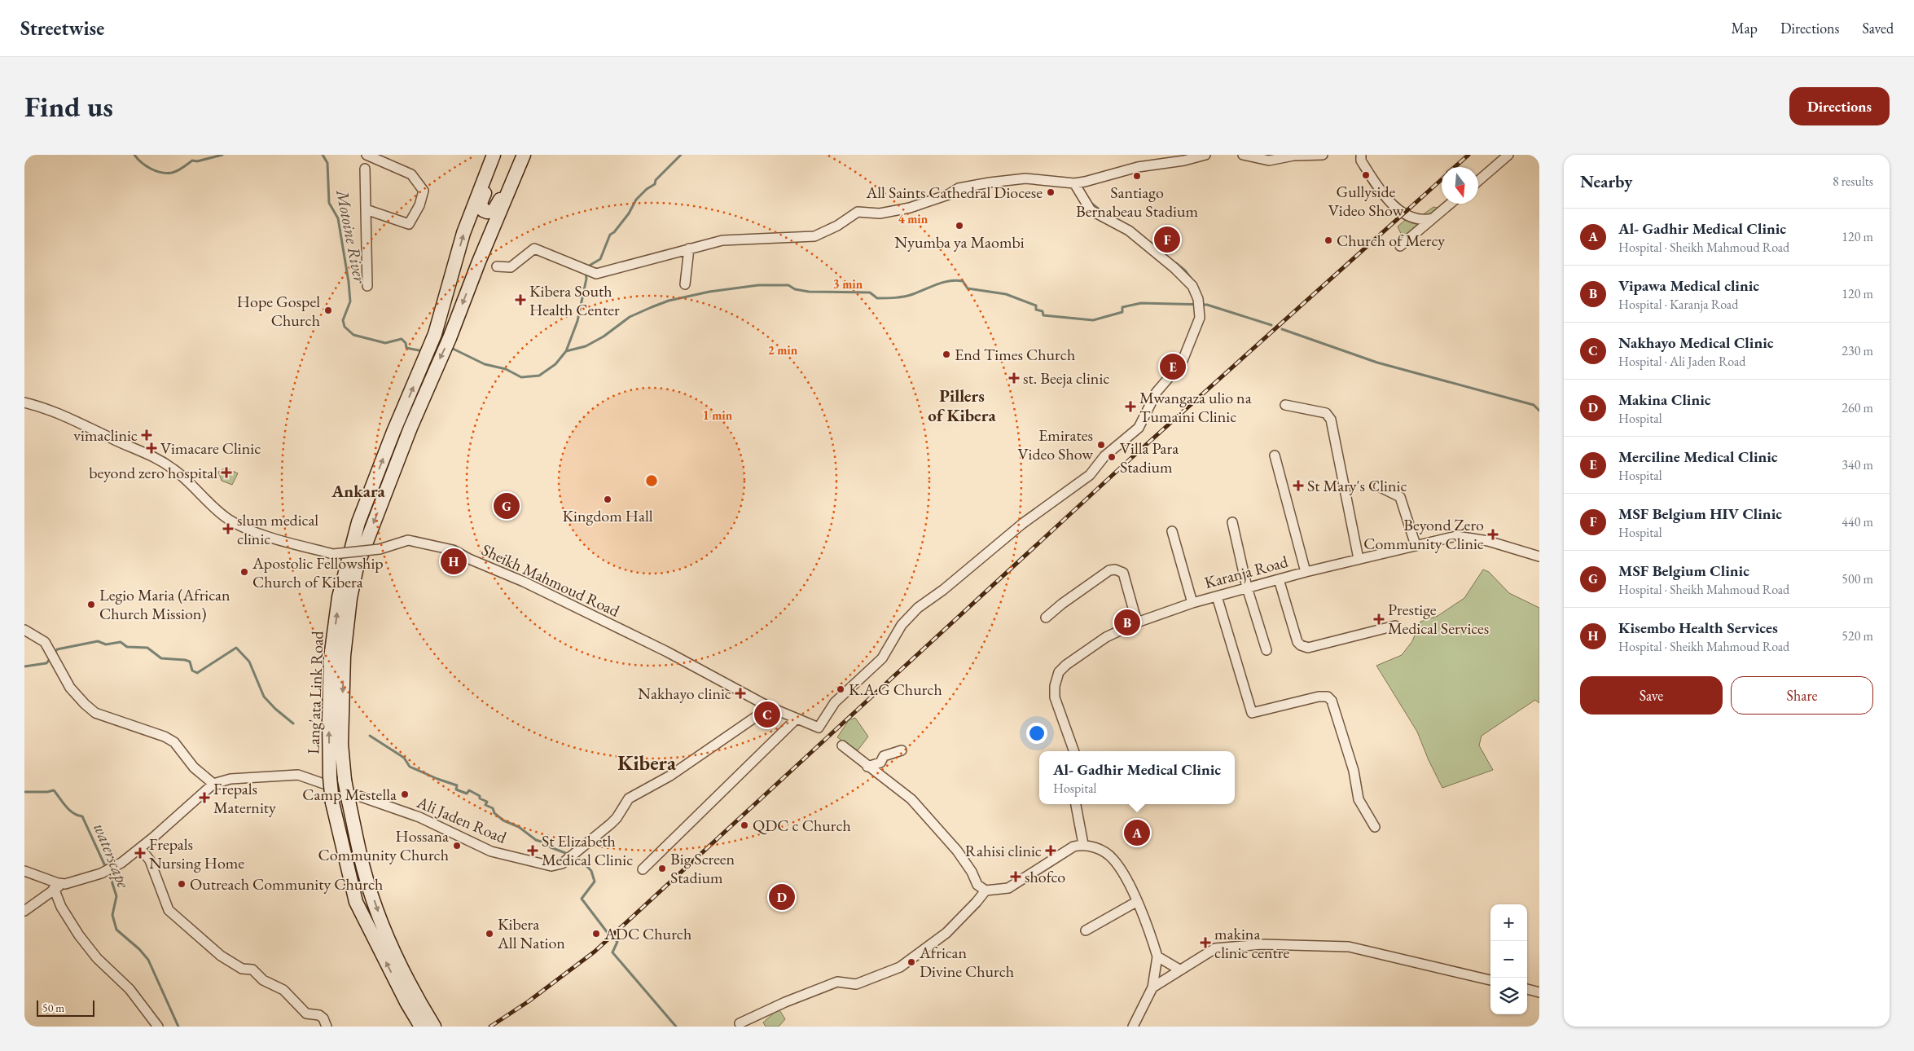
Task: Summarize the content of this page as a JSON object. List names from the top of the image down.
{
  "streets": {
    "main road": ["Lang'ata Link Road"],
    "street": ["Karanja Road", "Sheikh Mahmoud Road", "Ali Jaden Road"]
  },
  "crossings": [
    ["Sheikh Mahmoud Road", "Ali Jaden Road"]
  ],
  "districts": ["Pillers of Kibera", "Ankara", "Kibera"],
  "water": ["Motoine River", "waterscape"],
  "places": {
    "other": [
      "Gullyside Video Show",
      "Santiago Bernabeau Stadium",
      "All Saints Cathedral Diocese",
      "Nyumba ya Maombi",
      "Church of Mercy",
      "Hope Gospel Church",
      "End Times Church",
      "Emirates Video Show",
      "Villa Para Stadium",
      "Kingdom Hall",
      "Apostolic Fellowship Church of Kibera",
      "Legio Maria (African Church Mission)",
      "K.A.G Church",
      "Camp Mestella",
      "QDC c Church",
      "Hossana Community Church",
      "Big Screen Stadium",
      "Outreach Community Church",
      "Kibera All Nation",
      "ADC Church",
      "African Divine Church"
    ],
    "health": [
      "Kibera South Health Center",
      "st. Beeja clinic",
      "Mwangaza ulio na Tumaini Clinic",
      "vimaclinic",
      "Vimacare Clinic",
      "beyond zero hospital",
      "St Mary's Clinic",
      "slum medical clinic",
      "Beyond Zero Community Clinic",
      "Prestige Medical Services",
      "Nakhayo clinic",
      "Frepals Maternity",
      "St Elizabeth Medical Clinic",
      "Rahisi clinic",
      "Frepals Nursing Home",
      "shofco",
      "makina clinic centre"
    ]
  },
  "scale_bar": "50 m",
  "north": "bottom",
  "page": {
    "header": "Streetwise",
    "nav": ["Map", "Directions", "Saved"],
    "buttons": [
      "Directions",
      ["Save", "Share"]
    ],
    "title": "Find us",
    "heading": ["Nearby", "8 results"],
    "list": [
      {
        "mark": "A",
        "name": "Al- Gadhir Medical Clinic",
        "note": "Hospital · Sheikh Mahmoud Road",
        "value": "120 m"
      },
      {
        "mark": "B",
        "name": "Vipawa Medical clinic",
        "note": "Hospital · Karanja Road",
        "value": "120 m"
      },
      {
        "mark": "C",
        "name": "Nakhayo Medical Clinic",
        "note": "Hospital · Ali Jaden Road",
        "value": "230 m"
      },
      {
        "mark": "D",
        "name": "Makina Clinic",
        "note": "Hospital",
        "value": "260 m"
      },
      {
        "mark": "E",
        "name": "Merciline Medical Clinic",
        "note": "Hospital",
        "value": "340 m"
      },
      {
        "mark": "F",
        "name": "MSF Belgium HIV Clinic",
        "note": "Hospital",
        "value": "440 m"
      },
      {
        "mark": "G",
        "name": "MSF Belgium Clinic",
        "note": "Hospital · Sheikh Mahmoud Road",
        "value": "500 m"
      },
      {
        "mark": "H",
        "name": "Kisembo Health Services",
        "note": "Hospital · Sheikh Mahmoud Road",
        "value": "520 m"
      }
    ],
    "pins": [
      "F",
      "E",
      "G",
      "H",
      "B",
      "C",
      "A",
      "D"
    ],
    "popup": ["Al- Gadhir Medical Clinic", "Hospital"],
    "map_buttons": ["+", "−"],
    "scale": "50 m"
  },
  "rings": [
    "4 min",
    "3 min",
    "2 min",
    "1 min"
  ]
}
